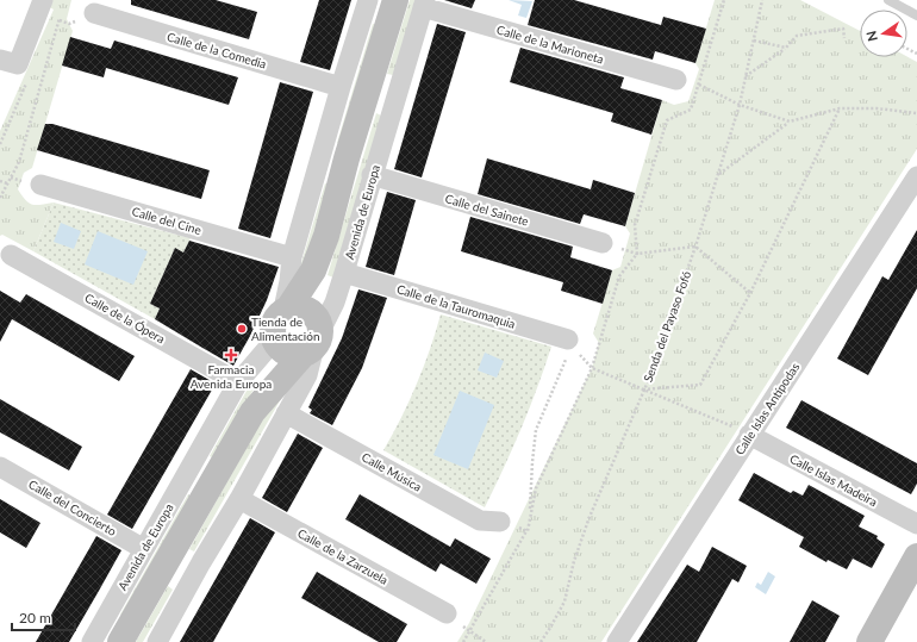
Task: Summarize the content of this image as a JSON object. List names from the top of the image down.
{
  "streets": {
    "street": [
      "Calle de la Marioneta",
      "Calle de la Comedia",
      "Calle del Sainete",
      "Avenida de Europa",
      "Calle del Cine",
      "Calle de la Tauromaquia",
      "Calle de la Ópera",
      "Calle Islas Antípodas",
      "Calle Música",
      "Calle Islas Madeira",
      "Calle del Concierto",
      "Calle de la Zarzuela"
    ],
    "path": ["Senda del Payaso Fofó"]
  },
  "crossings": [
    ["Calle de la Marioneta", "Avenida de Europa"],
    ["Calle del Sainete", "Avenida de Europa"],
    ["Avenida de Europa", "Calle de la Tauromaquia"],
    ["Avenida de Europa", "Calle de la Ópera"],
    ["Avenida de Europa", "Calle Música"],
    ["Avenida de Europa", "Calle del Concierto"],
    ["Avenida de Europa", "Calle de la Zarzuela"],
    ["Calle Islas Antípodas", "Calle Islas Madeira"]
  ],
  "places": {
    "other": ["Tienda de Alimentación"],
    "health": ["Farmacia Avenida Europa"]
  },
  "scale_bar": "20 m",
  "north": "left"
}
